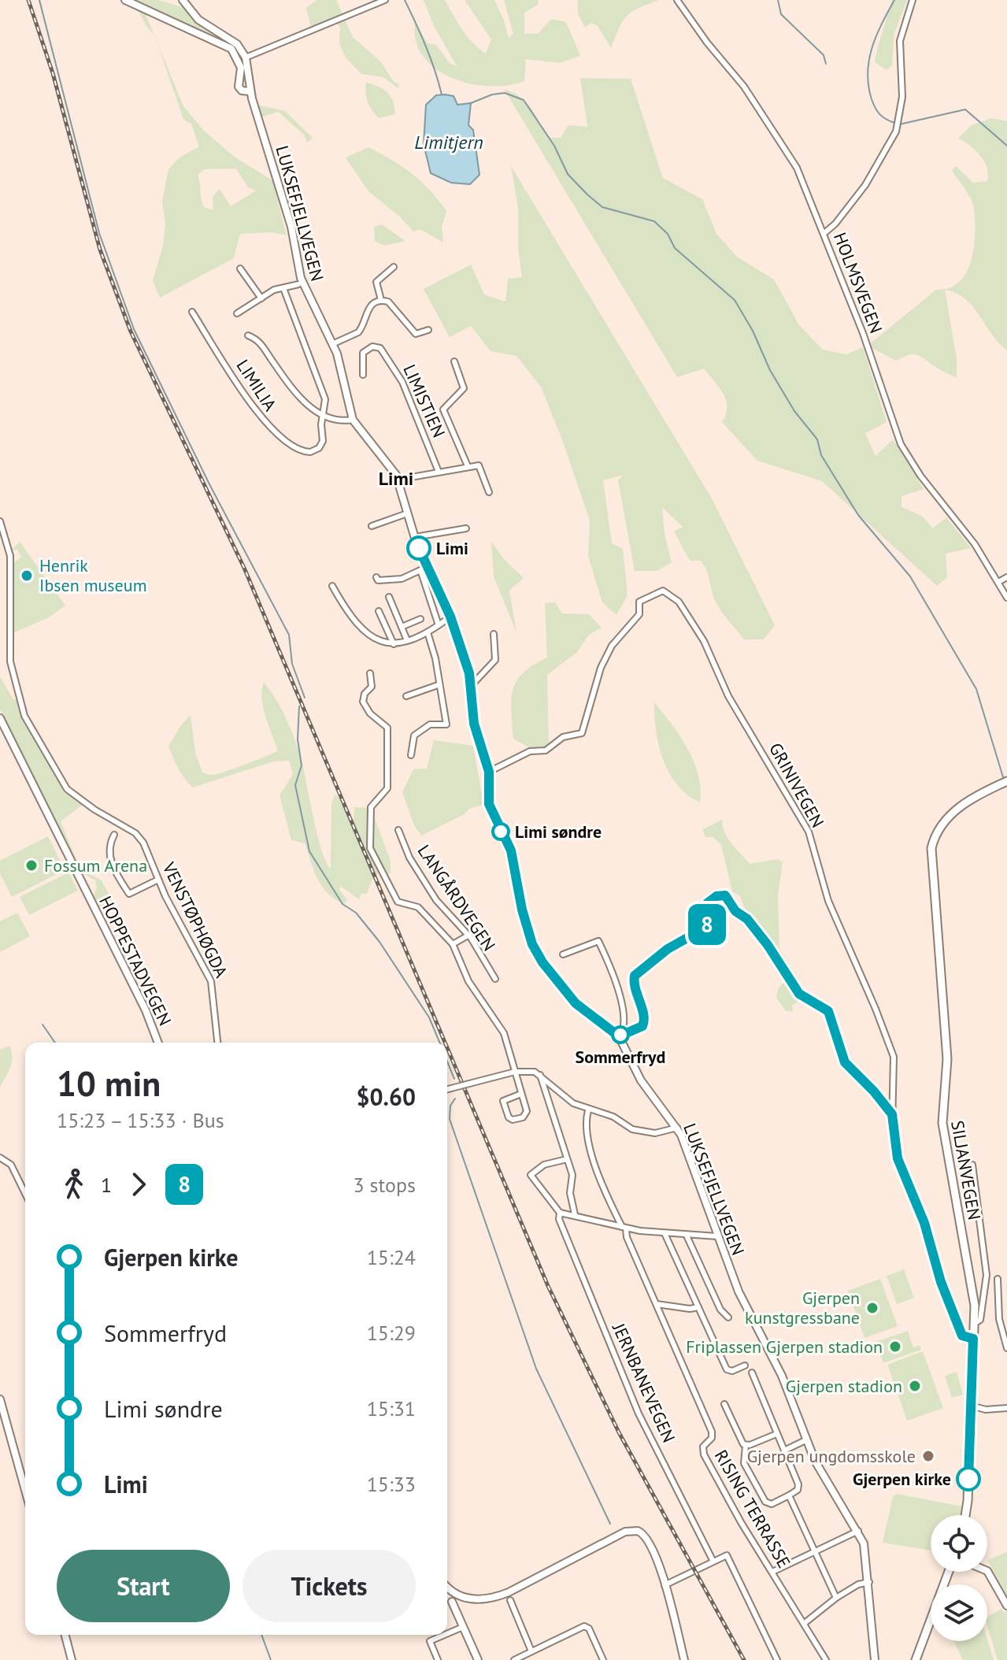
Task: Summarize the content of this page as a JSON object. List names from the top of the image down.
{
  "streets": {
    "main road": ["LUKSEFJELLVEGEN", "HOPPESTADVEGEN", "SILJANVEGEN"],
    "street": [
      "HOLMSVEGEN",
      "LIMILIA",
      "LIMISTIEN",
      "GRINIVEGEN",
      "LANGÅRDVEGEN",
      "VENSTØPHØGDA",
      "JERNBANEVEGEN",
      "RISING TERRASSE"
    ]
  },
  "crossings": [
    ["LUKSEFJELLVEGEN", "GRINIVEGEN"],
    ["GRINIVEGEN", "SILJANVEGEN"]
  ],
  "districts": ["Limi"],
  "water": ["Limitjern"],
  "places": [
    "Limi",
    "Henrik Ibsen museum",
    "Limi søndre",
    "Fossum Arena",
    "Sommerfryd",
    "Gjerpen kunstgressbane",
    "Friplassen Gjerpen stadion",
    "Gjerpen stadion",
    "Gjerpen ungdomsskole",
    "Gjerpen kirke"
  ],
  "lines": ["bus line 8"],
  "page": {
    "on_map": "8",
    "heading": ["10 min", "15:23 – 15:33 · Bus", "$0.60"],
    "legs": ["1", "8", "3 stops"],
    "list": [
      {
        "name": "Gjerpen kirke",
        "value": "15:24"
      },
      {
        "name": "Sommerfryd",
        "value": "15:29"
      },
      {
        "name": "Limi søndre",
        "value": "15:31"
      },
      {
        "name": "Limi",
        "value": "15:33"
      }
    ],
    "buttons": ["Start", "Tickets"]
  }
}
